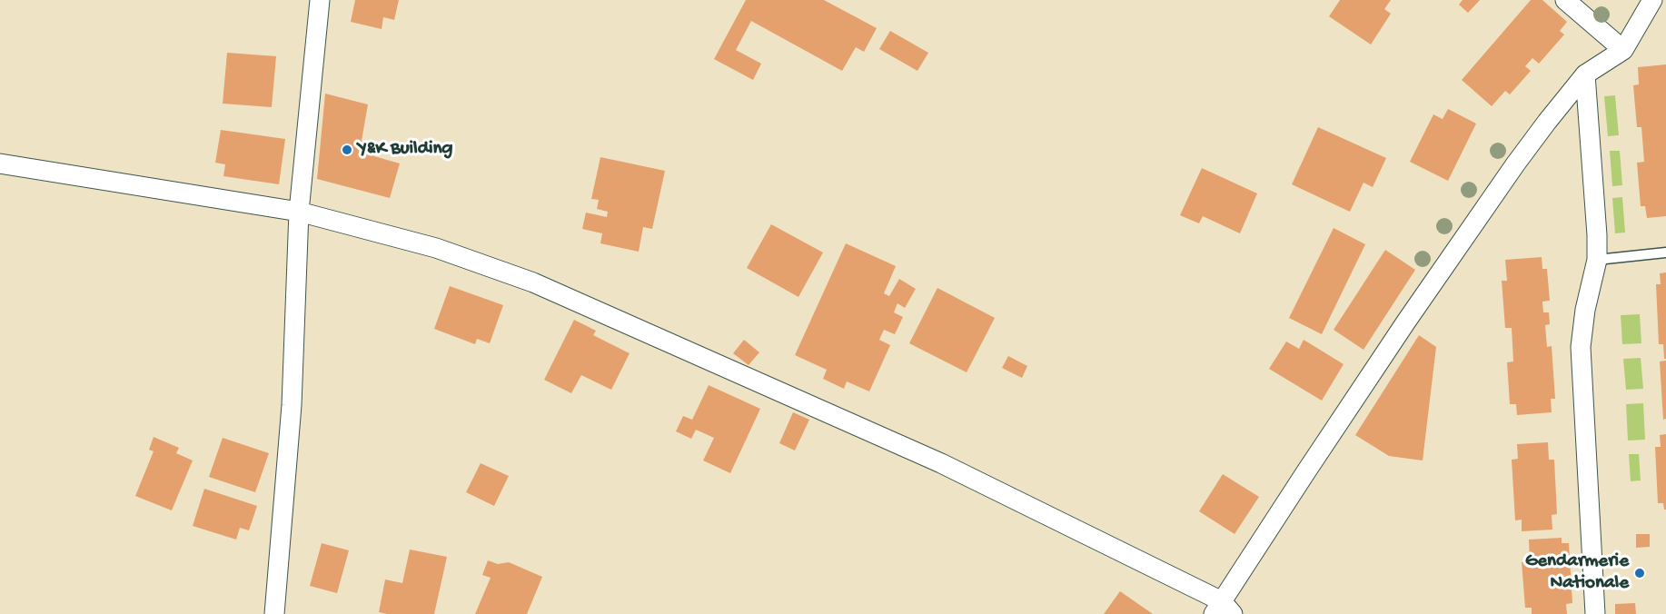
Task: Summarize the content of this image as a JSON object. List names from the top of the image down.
{
  "places": ["Y&K Building", "Gendarmerie Nationale"]
}
